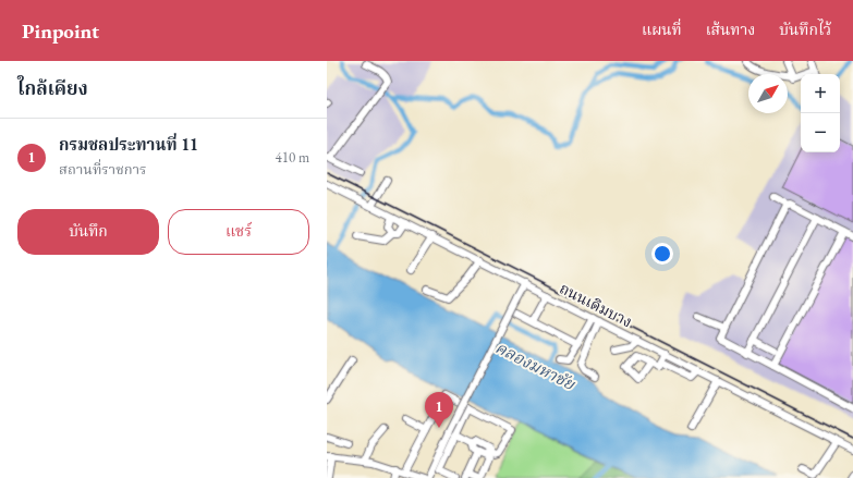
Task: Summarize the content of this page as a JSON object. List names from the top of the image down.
{
  "streets": {
    "street": ["ถนนเดิมบาง"]
  },
  "water": ["คลองมหาชัย"],
  "north": "top right",
  "page": {
    "header": "Pinpoint",
    "nav": ["แผนที่", "เส้นทาง", "บันทึกไว้"],
    "heading": "ใกล้เคียง",
    "map_buttons": ["+", "−"],
    "list": [
      {
        "mark": "1",
        "name": "กรมชลประทานที่ 11",
        "note": "สถานที่ราชการ",
        "value": "410 m"
      }
    ],
    "buttons": ["บันทึก", "แชร์"],
    "pins": "1"
  }
}
